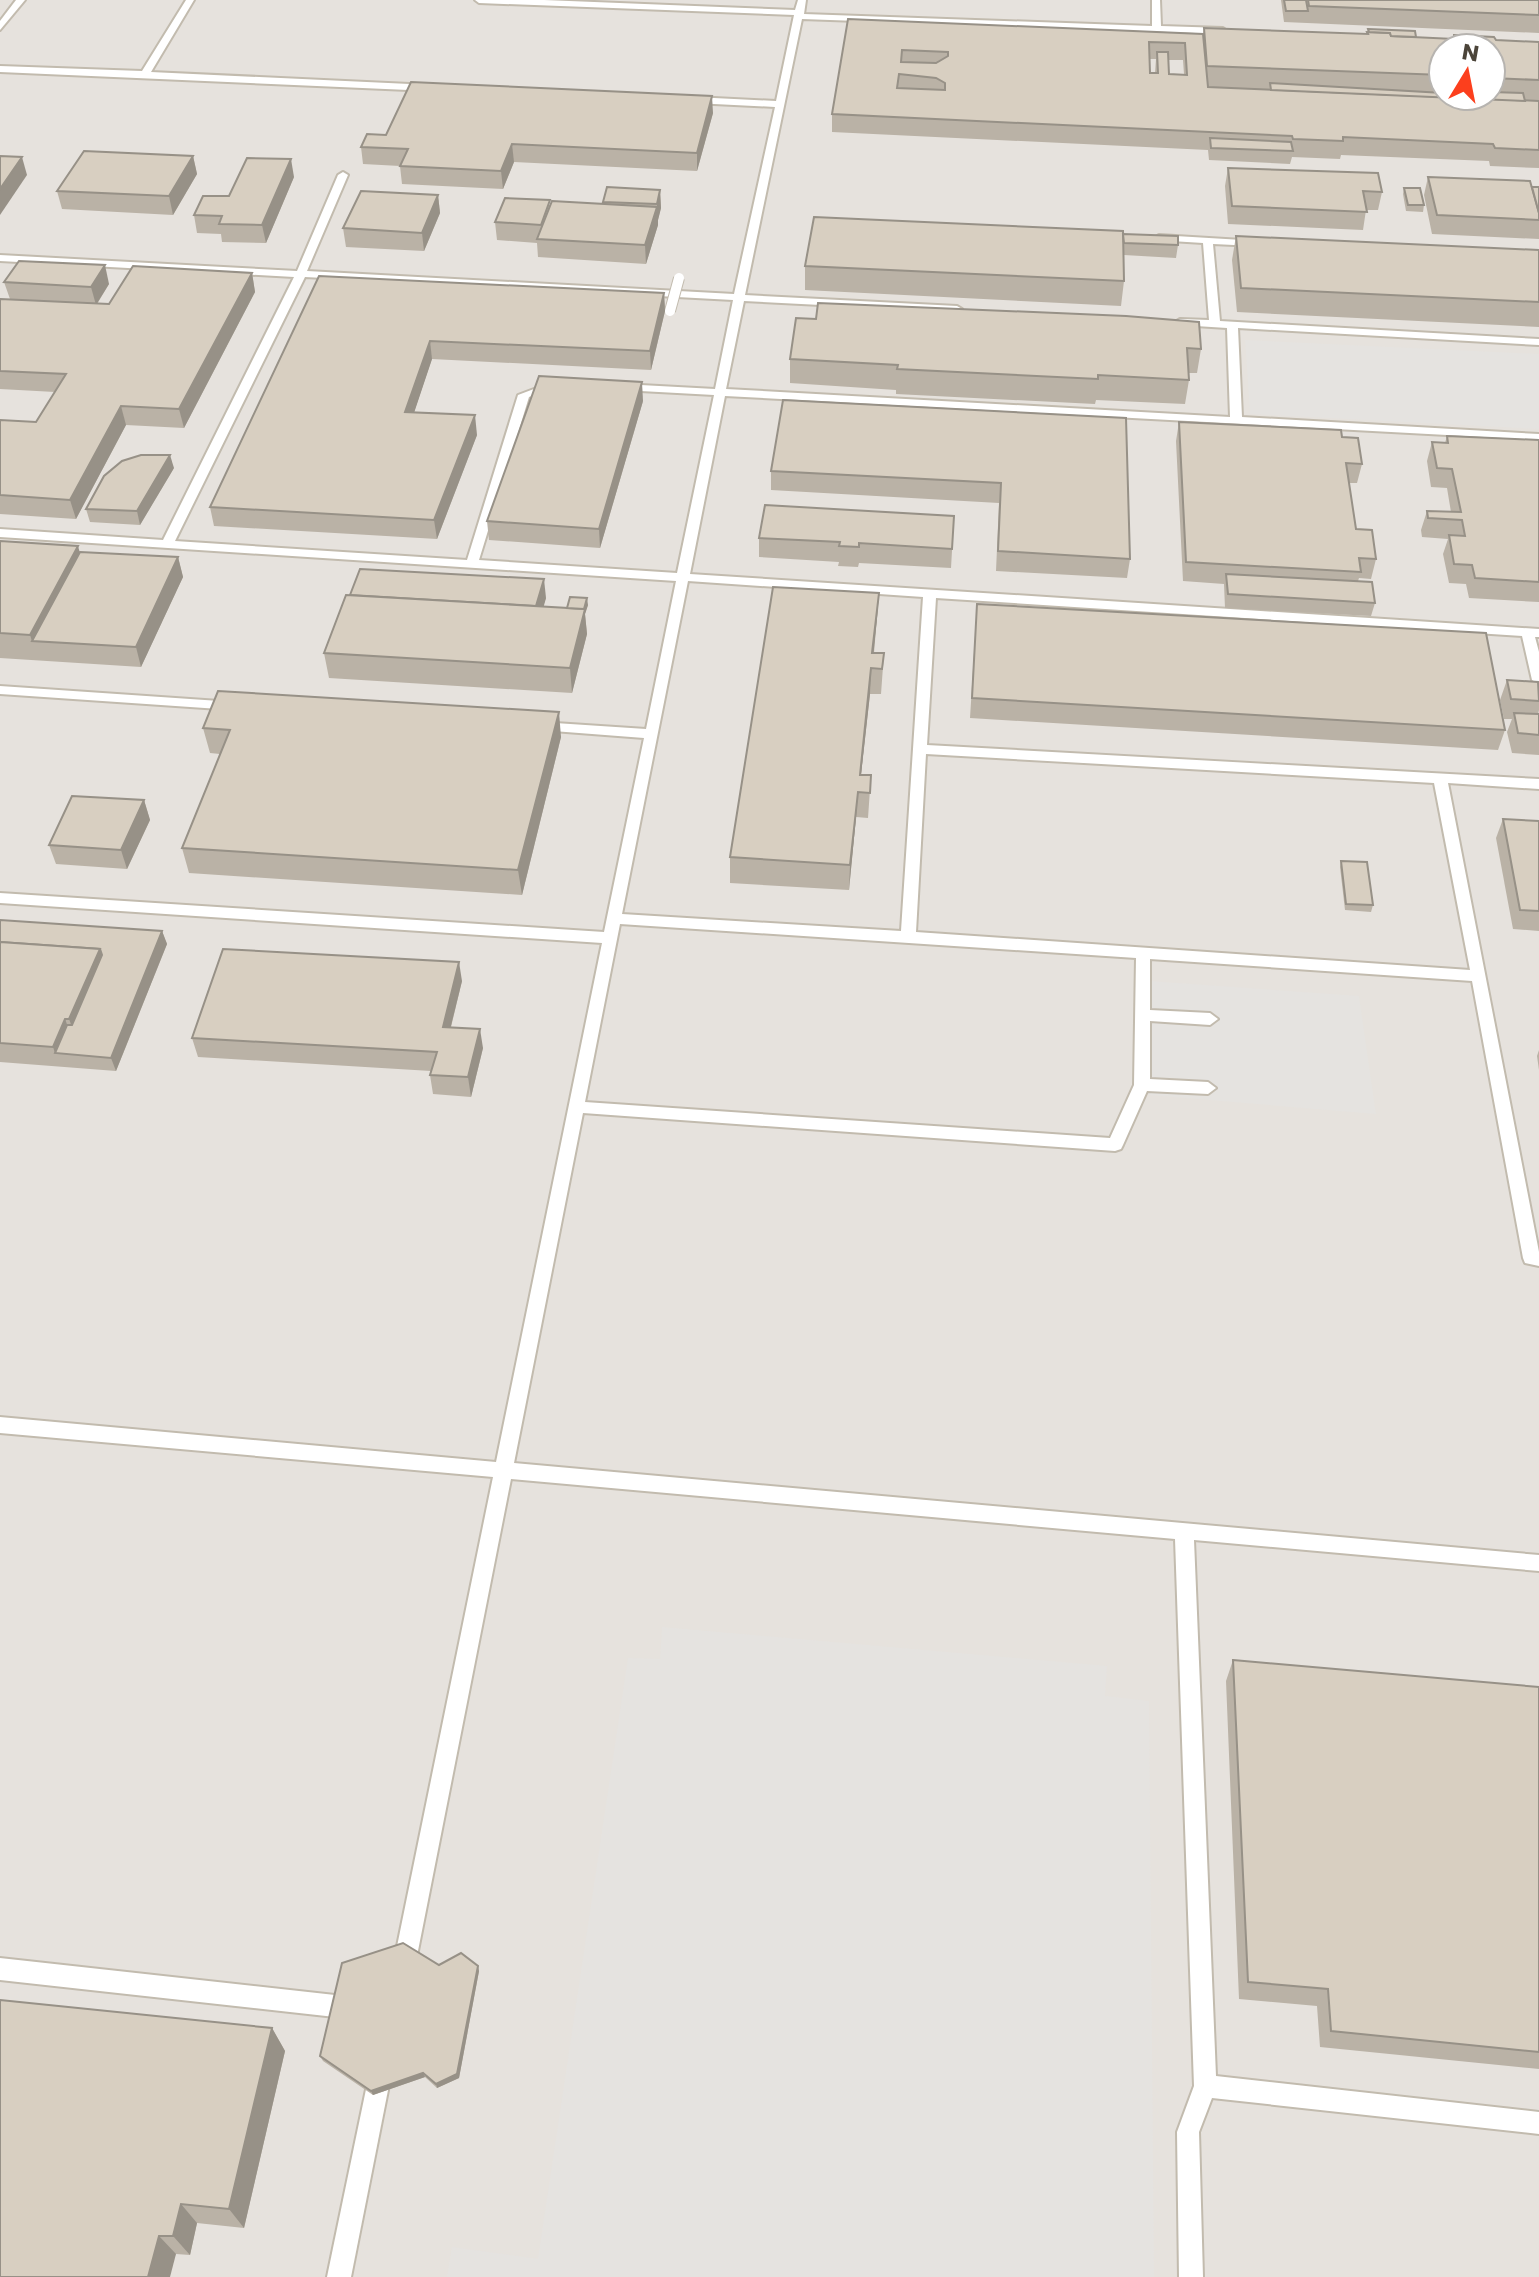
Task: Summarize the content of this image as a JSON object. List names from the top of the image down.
{
  "north": "top"
}
